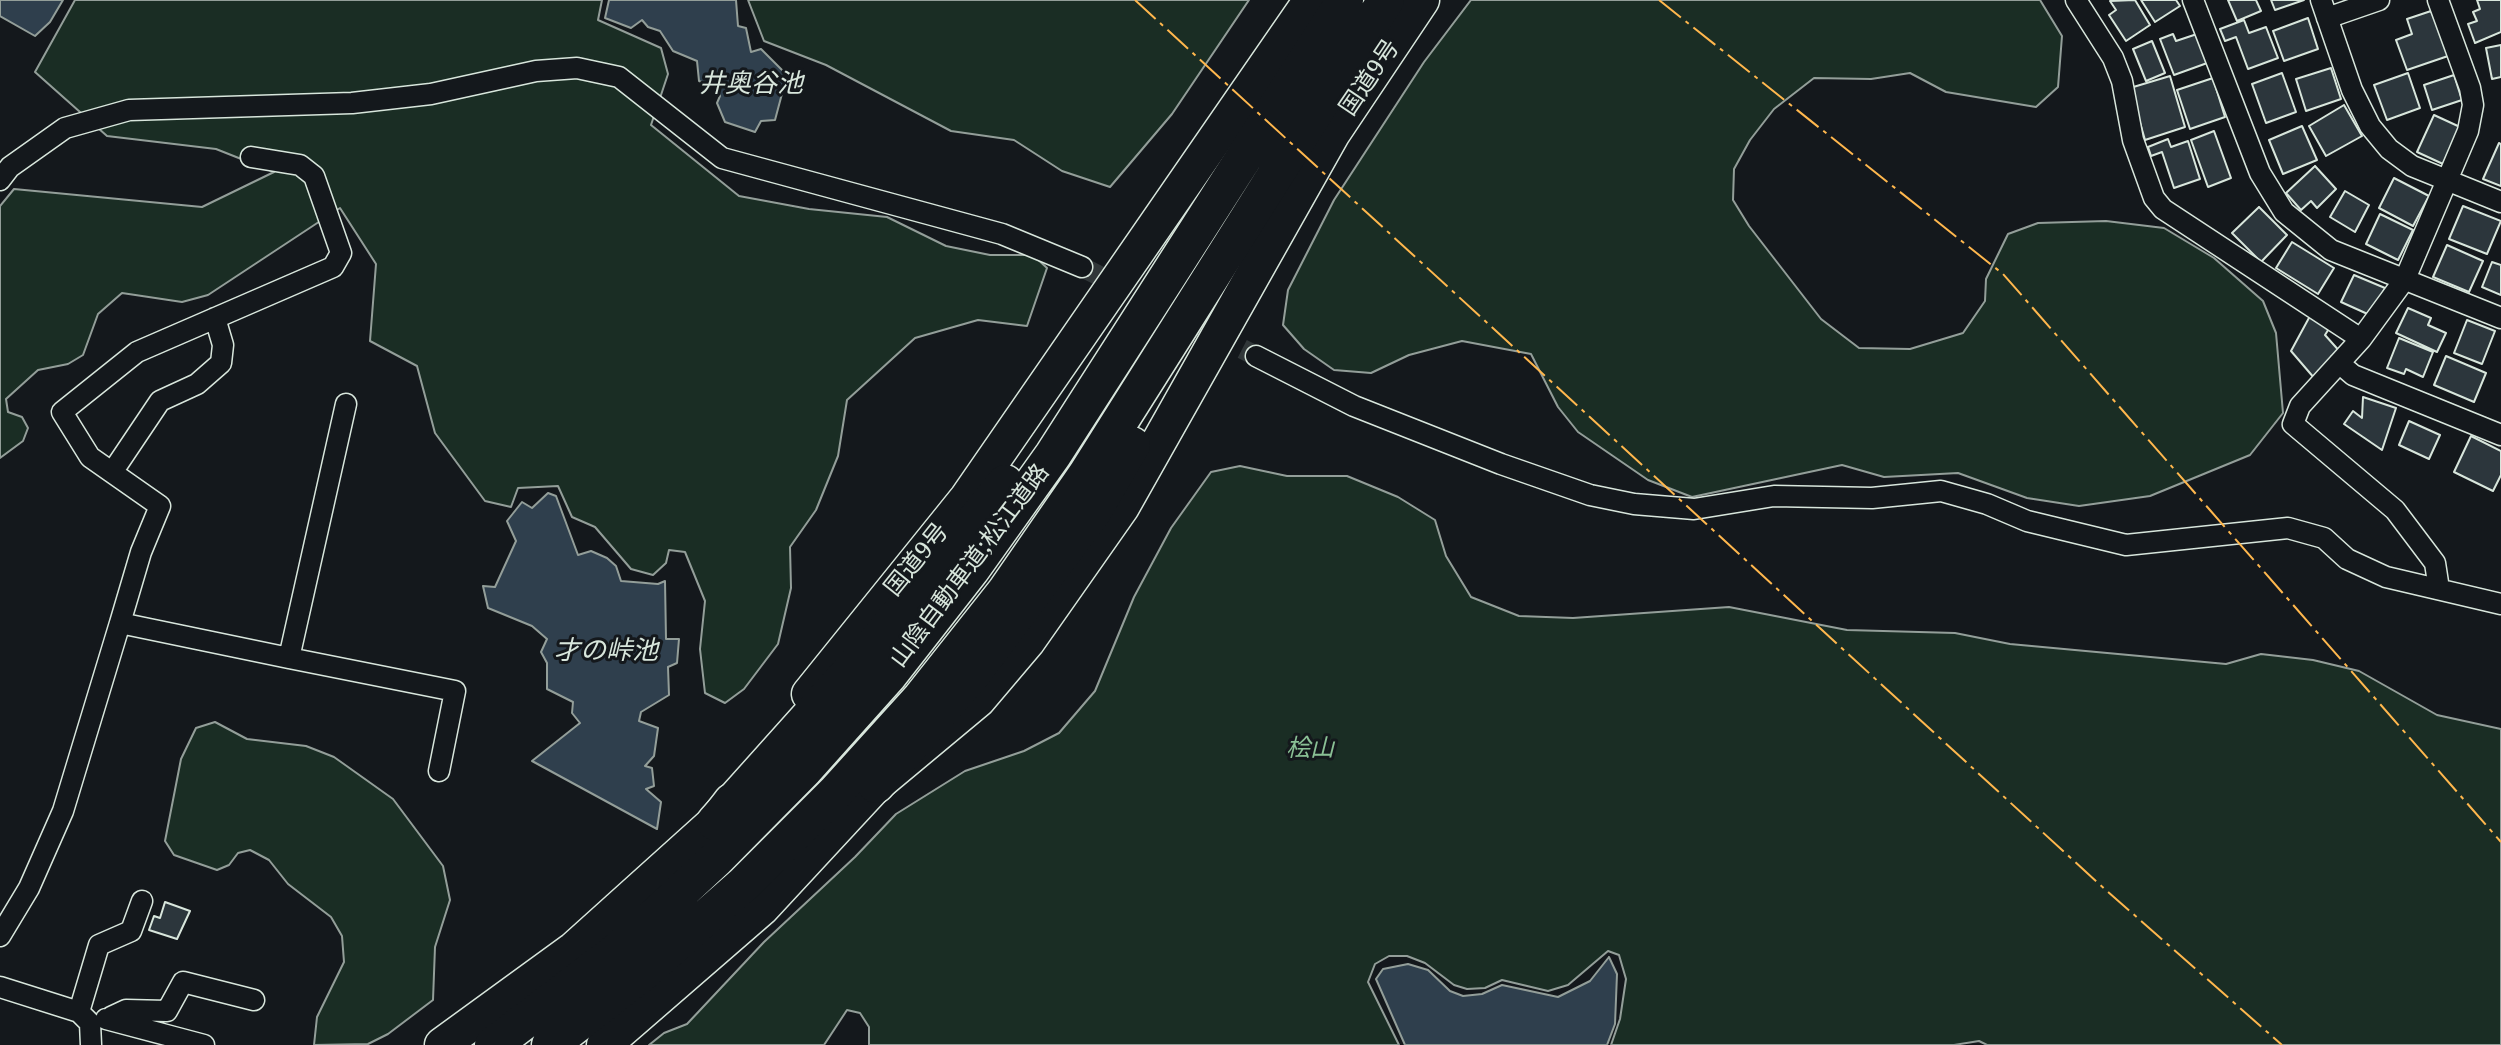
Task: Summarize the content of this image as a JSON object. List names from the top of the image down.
{
  "streets": {
    "highway": ["国道9号", "山陰自動車道;松江道路"]
  },
  "water": ["井奥谷池", "才の峠池"],
  "parks": ["桧山"]
}
